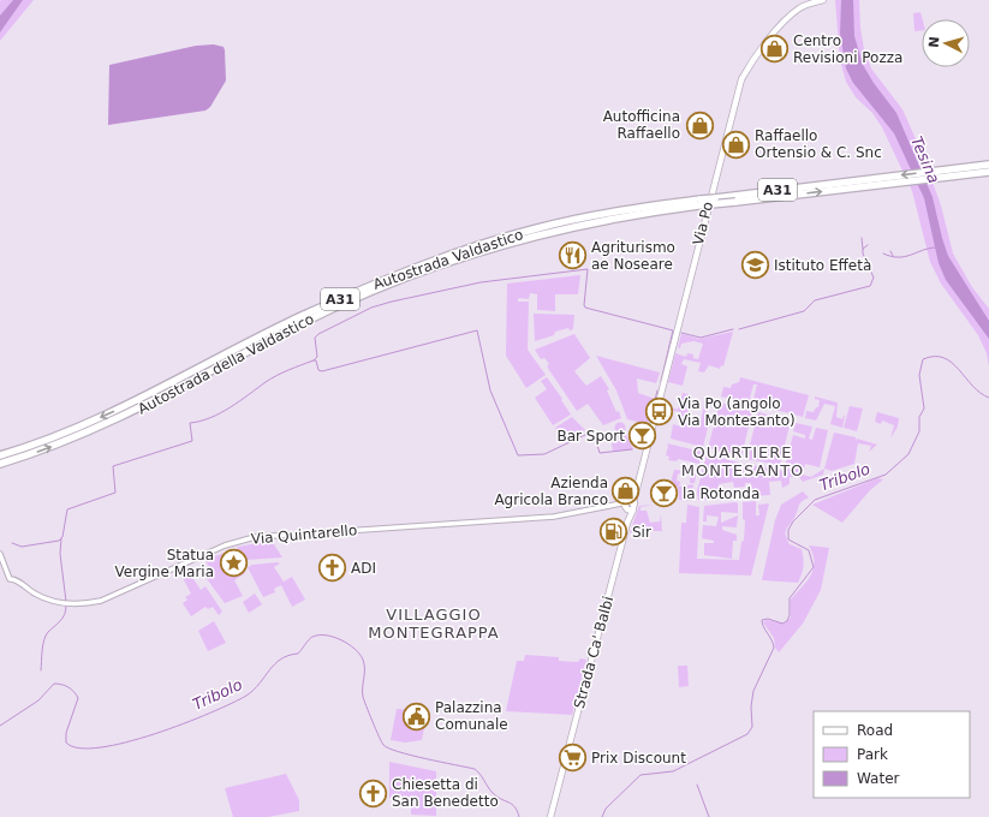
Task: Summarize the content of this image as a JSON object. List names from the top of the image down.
{
  "streets": {
    "highway": ["A31", "Autostrada Valdastico", "Autostrada della Valdastico"],
    "main road": ["Via Po", "Strada Ca' Balbi"],
    "street": ["Via Quintarello"]
  },
  "crossings": [
    ["Via Po", "Via Quintarello"],
    ["Via Po", "Strada Ca' Balbi"],
    ["Autostrada Valdastico", "Autostrada della Valdastico"],
    ["Via Quintarello", "Strada Ca' Balbi"]
  ],
  "one_way": ["Autostrada Valdastico"],
  "districts": ["QUARTIERE MONTESANTO", "VILLAGGIO MONTEGRAPPA"],
  "water": ["Tesina", "Tribolo"],
  "places": {
    "shop": [
      "Centro Revisioni Pozza",
      "Autofficina Raffaello",
      "Raffaello Ortensio & C. Snc",
      "Azienda Agricola Branco"
    ],
    "restaurant": ["Agriturismo ae Noseare"],
    "school or university": ["Istituto Effetà"],
    "bus stop": ["Via Po (angolo Via Montesanto)"],
    "bar": ["Bar Sport", "la Rotonda"],
    "fuel station": ["Sir"],
    "place": ["Statua Vergine Maria"],
    "church": ["ADI", "Chiesetta di San Benedetto"],
    "public building": ["Palazzina Comunale"],
    "supermarket": ["Prix Discount"]
  },
  "legend": ["Road", "Park", "Water"],
  "north": "left"
}
